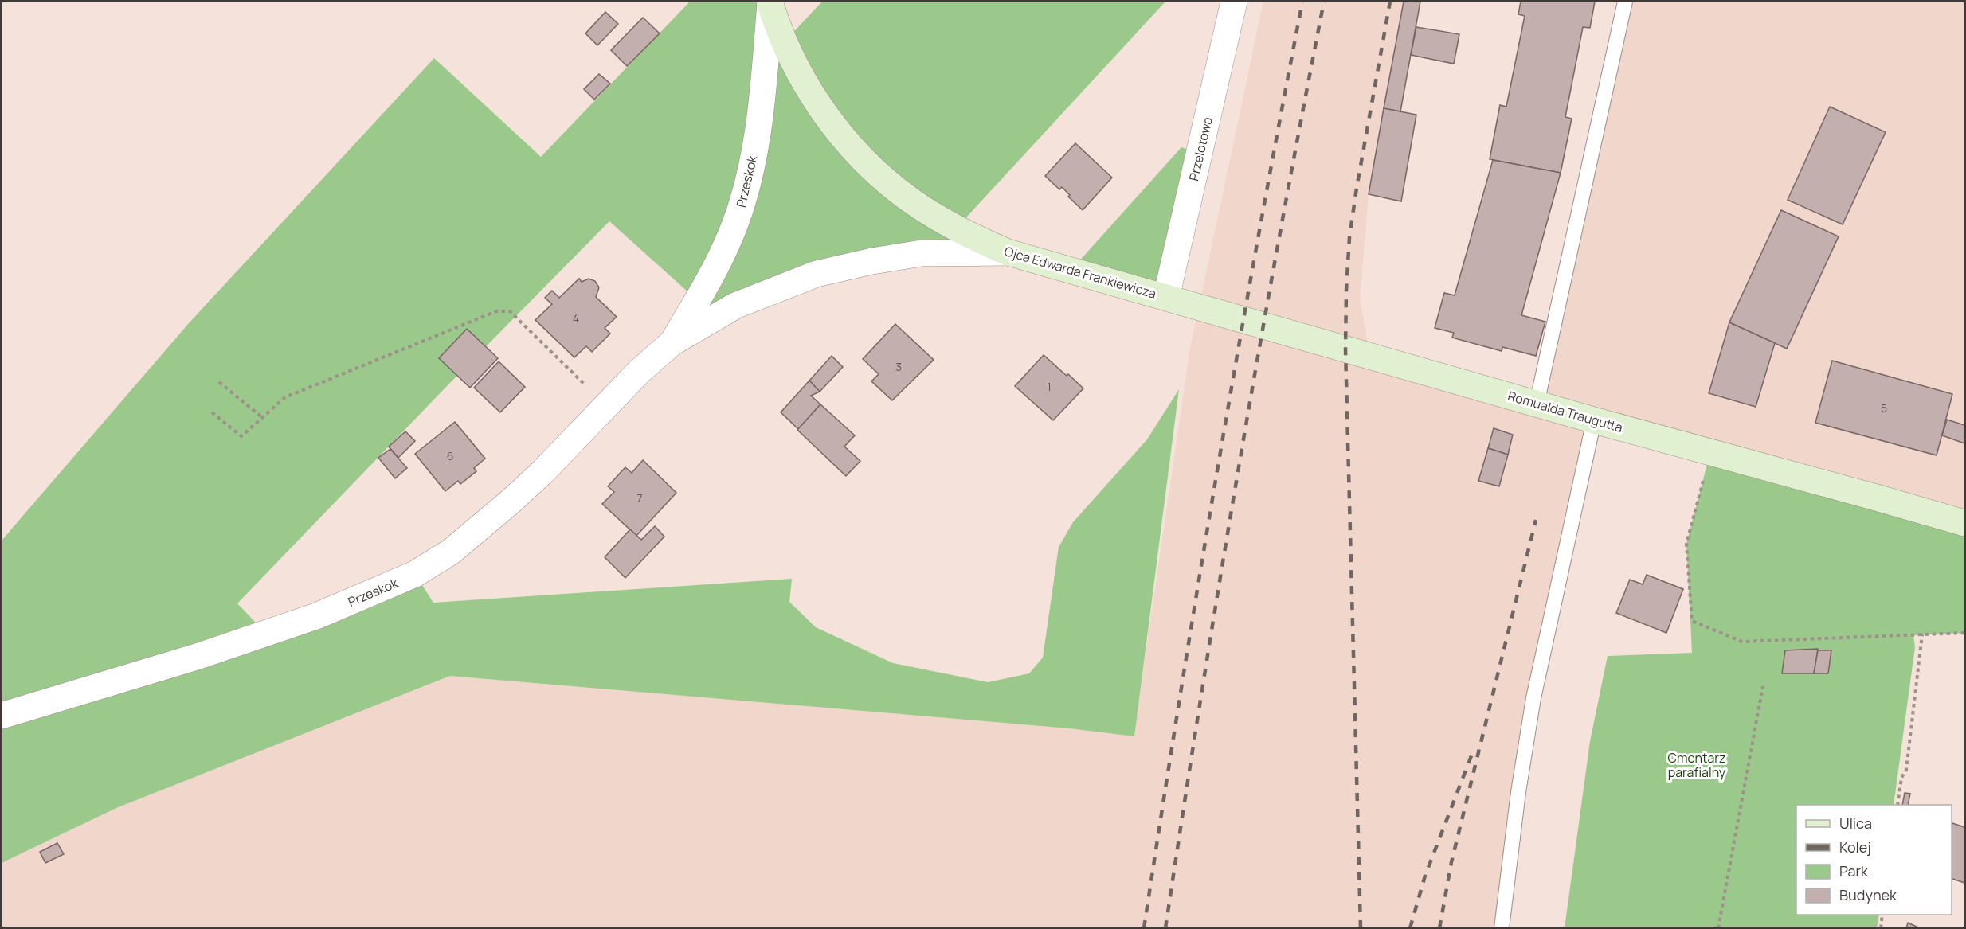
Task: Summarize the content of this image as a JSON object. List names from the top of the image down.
{
  "streets": {
    "street": [
      "Przelotowa",
      "Przeskok",
      "Ojca Edwarda Frankiewicza",
      "Romualda Traugutta"
    ]
  },
  "crossings": [
    ["Przelotowa", "Ojca Edwarda Frankiewicza"],
    ["Przelotowa", "Romualda Traugutta"],
    ["Przeskok", "Ojca Edwarda Frankiewicza"],
    ["Ojca Edwarda Frankiewicza", "Romualda Traugutta"]
  ],
  "parks": ["Cmentarz parafialny"],
  "house_numbers": [
    "4",
    "3",
    "1",
    "5",
    "6",
    "7"
  ],
  "legend": [
    "Ulica",
    "Kolej",
    "Park",
    "Budynek"
  ]
}
